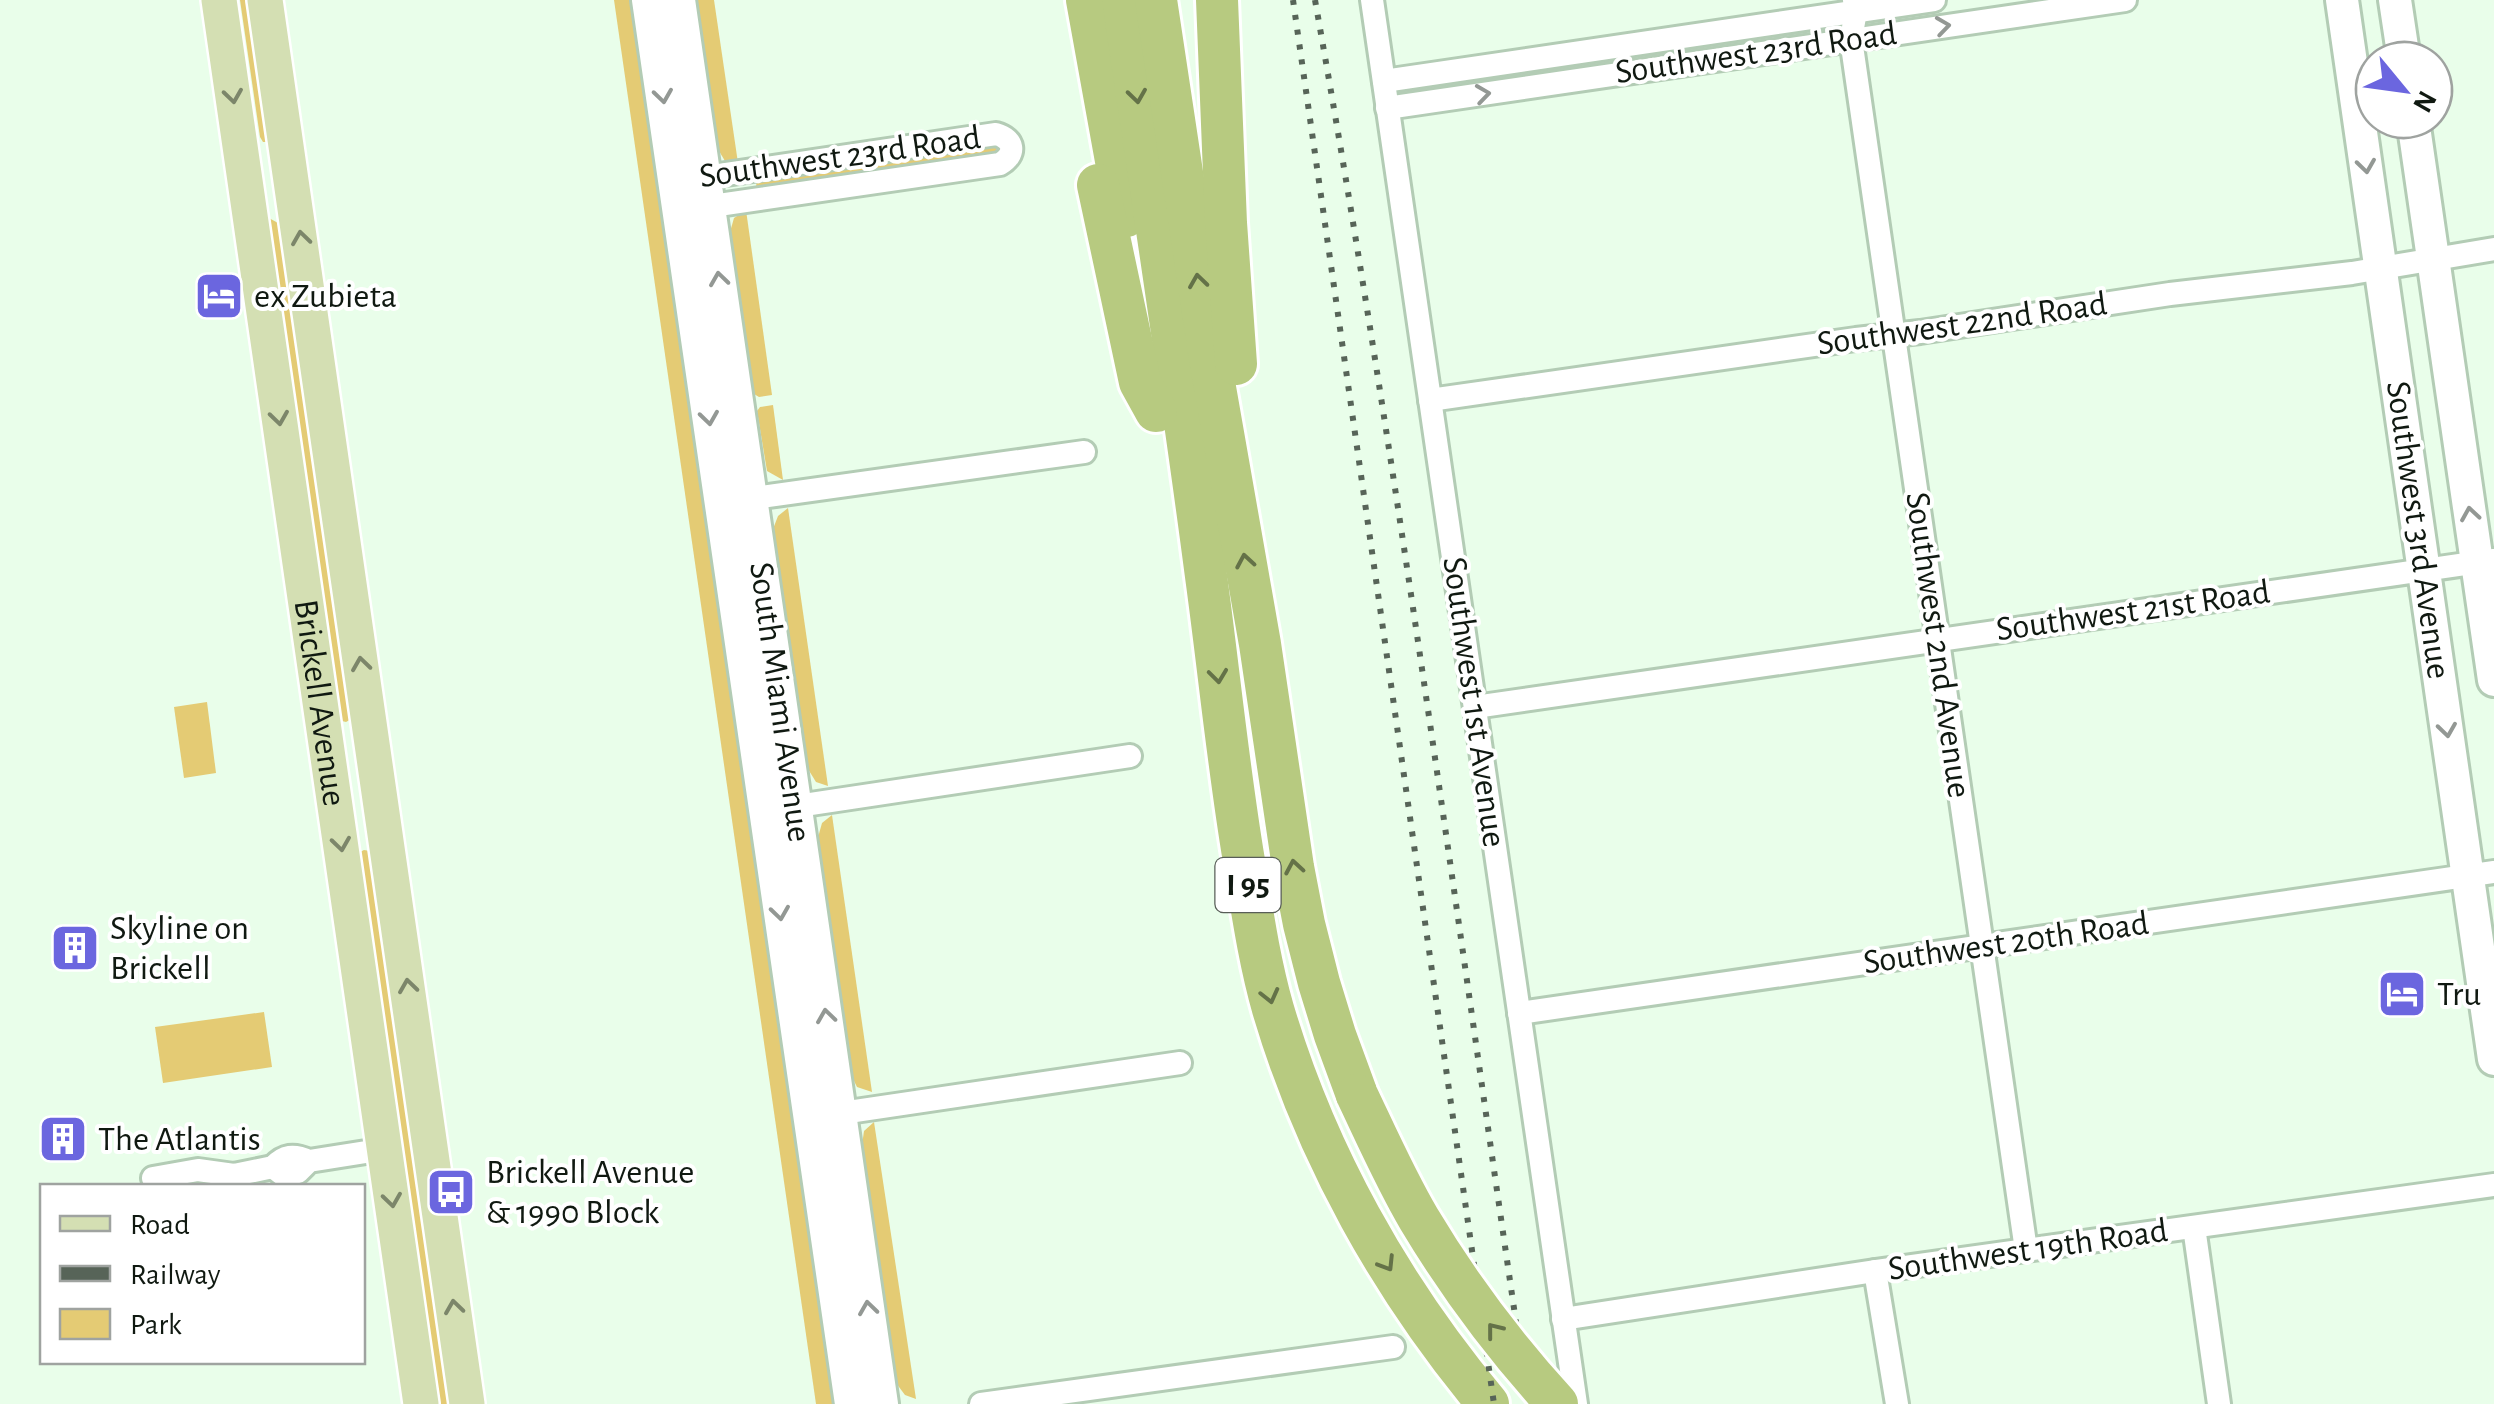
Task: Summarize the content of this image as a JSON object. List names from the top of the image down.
{
  "streets": {
    "highway": ["I 95"],
    "main road": ["Southwest 3rd Avenue", "Brickell Avenue", "South Miami Avenue"],
    "street": [
      "Southwest 23rd Road",
      "Southwest 22nd Road",
      "Southwest 21st Road",
      "Southwest 2nd Avenue",
      "Southwest 1st Avenue",
      "Southwest 20th Road",
      "Southwest 19th Road"
    ]
  },
  "crossings": [
    ["Southwest 23rd Road", "Southwest 2nd Avenue"],
    ["Southwest 23rd Road", "South Miami Avenue"],
    ["Southwest 23rd Road", "Southwest 1st Avenue"],
    ["Southwest 22nd Road", "Southwest 3rd Avenue"],
    ["Southwest 22nd Road", "Southwest 2nd Avenue"],
    ["Southwest 22nd Road", "Southwest 1st Avenue"],
    ["Southwest 3rd Avenue", "Southwest 21st Road"],
    ["Southwest 3rd Avenue", "Southwest 20th Road"],
    ["Southwest 21st Road", "Southwest 2nd Avenue"],
    ["Southwest 21st Road", "Southwest 1st Avenue"],
    ["Southwest 2nd Avenue", "Southwest 20th Road"],
    ["Southwest 2nd Avenue", "Southwest 19th Road"],
    ["Southwest 1st Avenue", "Southwest 20th Road"],
    ["Southwest 1st Avenue", "Southwest 19th Road"]
  ],
  "places": {
    "hotel": ["ex Zubieta", "Tru"],
    "building": ["Skyline on Brickell", "The Atlantis"],
    "bus stop": ["Brickell Avenue & 1990 Block"]
  },
  "legend": ["Road", "Railway", "Park"],
  "north": "bottom right"
}
